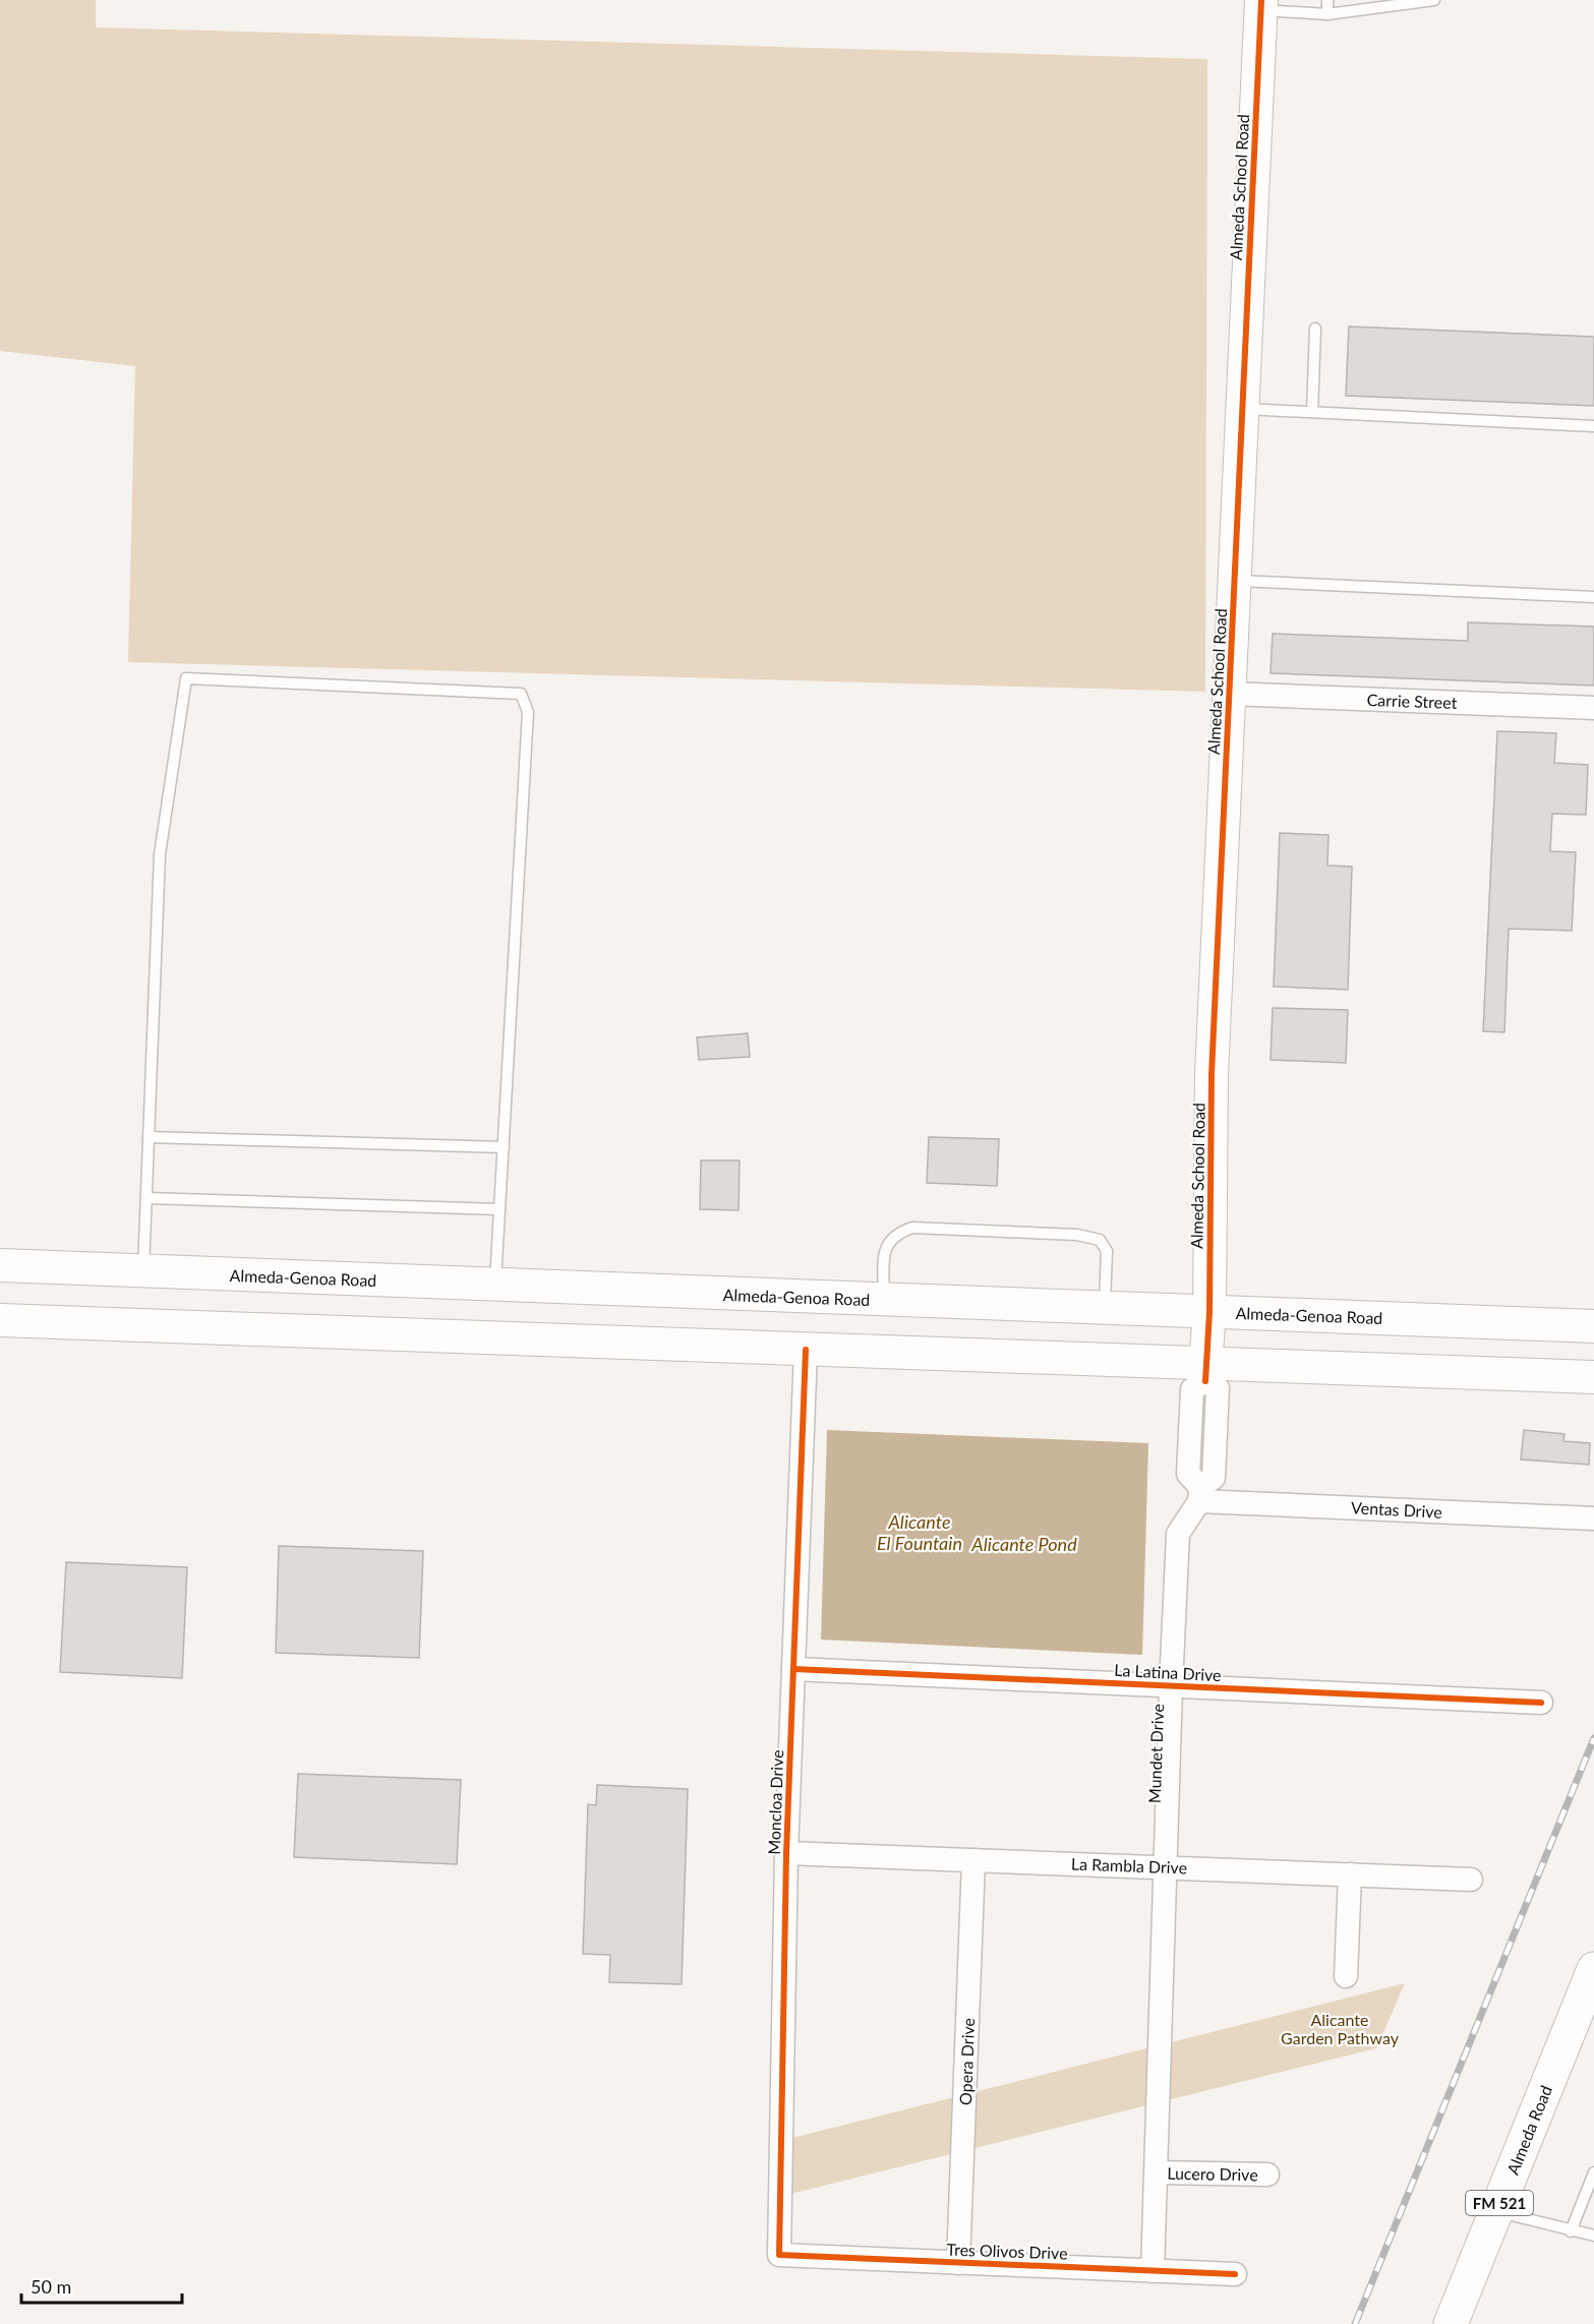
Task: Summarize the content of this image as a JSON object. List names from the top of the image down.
{
  "streets": {
    "main road": [
      "Almeda School Road",
      "Almeda-Genoa Road",
      "Almeda Road",
      "FM 521"
    ],
    "street": [
      "Carrie Street",
      "Ventas Drive",
      "La Latina Drive",
      "Mundet Drive",
      "Moncloa Drive",
      "La Rambla Drive",
      "Opera Drive",
      "Lucero Drive",
      "Tres Olivos Drive"
    ]
  },
  "crossings": [
    ["Almeda School Road", "Carrie Street"],
    ["Almeda School Road", "Almeda-Genoa Road"],
    ["Ventas Drive", "Mundet Drive"],
    ["La Latina Drive", "Mundet Drive"],
    ["La Latina Drive", "Moncloa Drive"],
    ["Mundet Drive", "La Rambla Drive"],
    ["Mundet Drive", "Lucero Drive"],
    ["Mundet Drive", "Tres Olivos Drive"],
    ["Moncloa Drive", "La Rambla Drive"],
    ["Moncloa Drive", "Tres Olivos Drive"],
    ["La Rambla Drive", "Opera Drive"],
    ["Opera Drive", "Tres Olivos Drive"]
  ],
  "water": ["Alicante El Fountain", "Alicante Pond"],
  "parks": ["Alicante Garden Pathway"],
  "scale_bar": "50 m"
}
